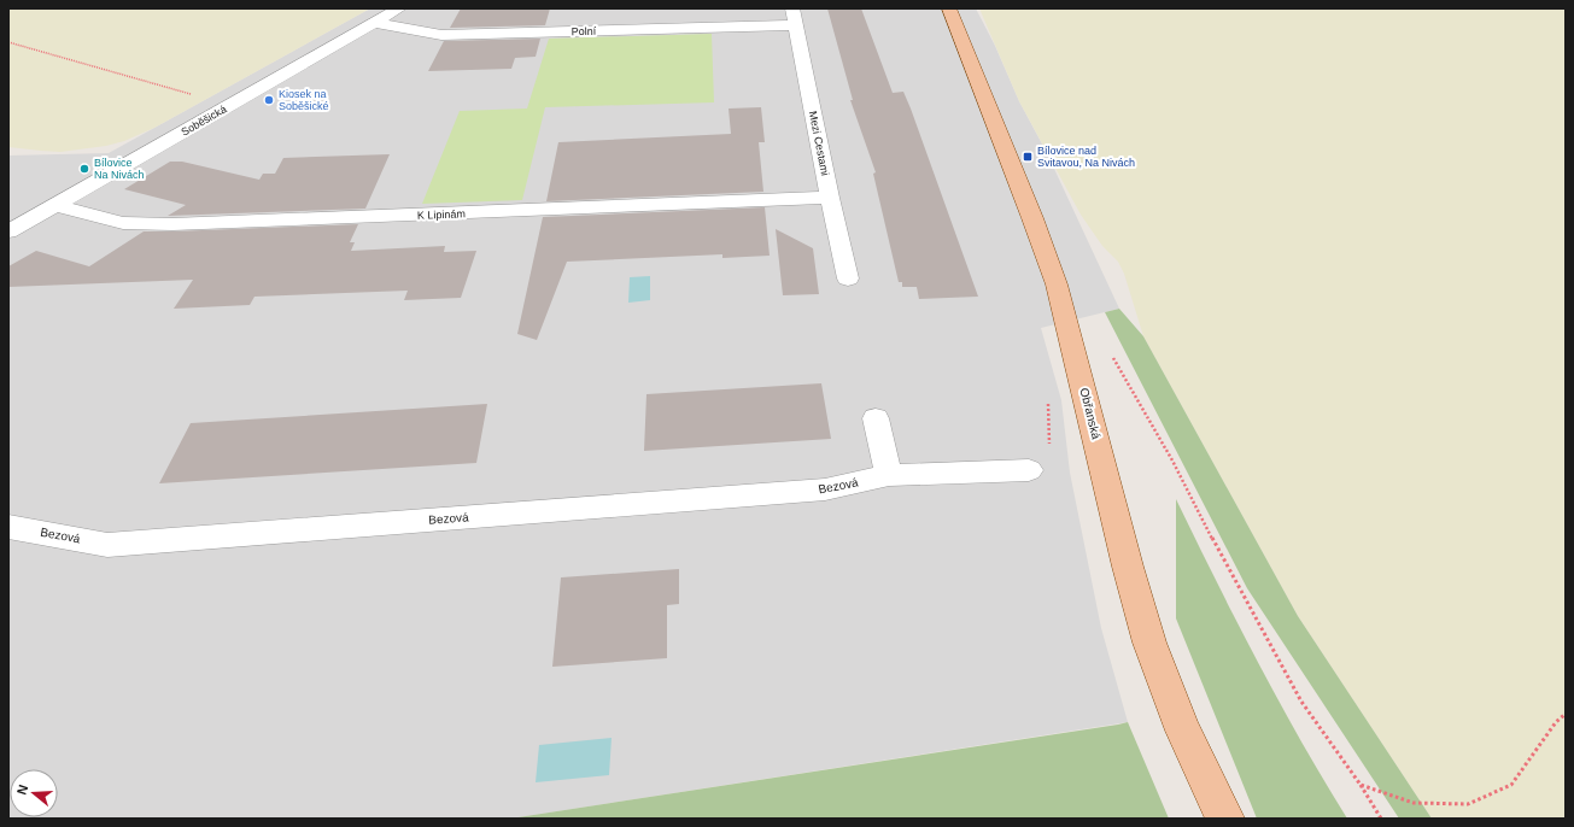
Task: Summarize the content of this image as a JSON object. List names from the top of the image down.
{
  "streets": {
    "main road": ["Obřanská"],
    "street": [
      "Polní",
      "Soběšická",
      "Mezi Cestami",
      "K Lipinám",
      "Bezová"
    ]
  },
  "crossings": [
    ["Polní", "Soběšická"],
    ["Polní", "Mezi Cestami"],
    ["Soběšická", "K Lipinám"],
    ["Mezi Cestami", "K Lipinám"]
  ],
  "places": {
    "other": ["Kiosek na Soběšické", "Bílovice Na Nivách"],
    "transit": ["Bílovice nad Svitavou, Na Nivách"]
  },
  "north": "left"
}
